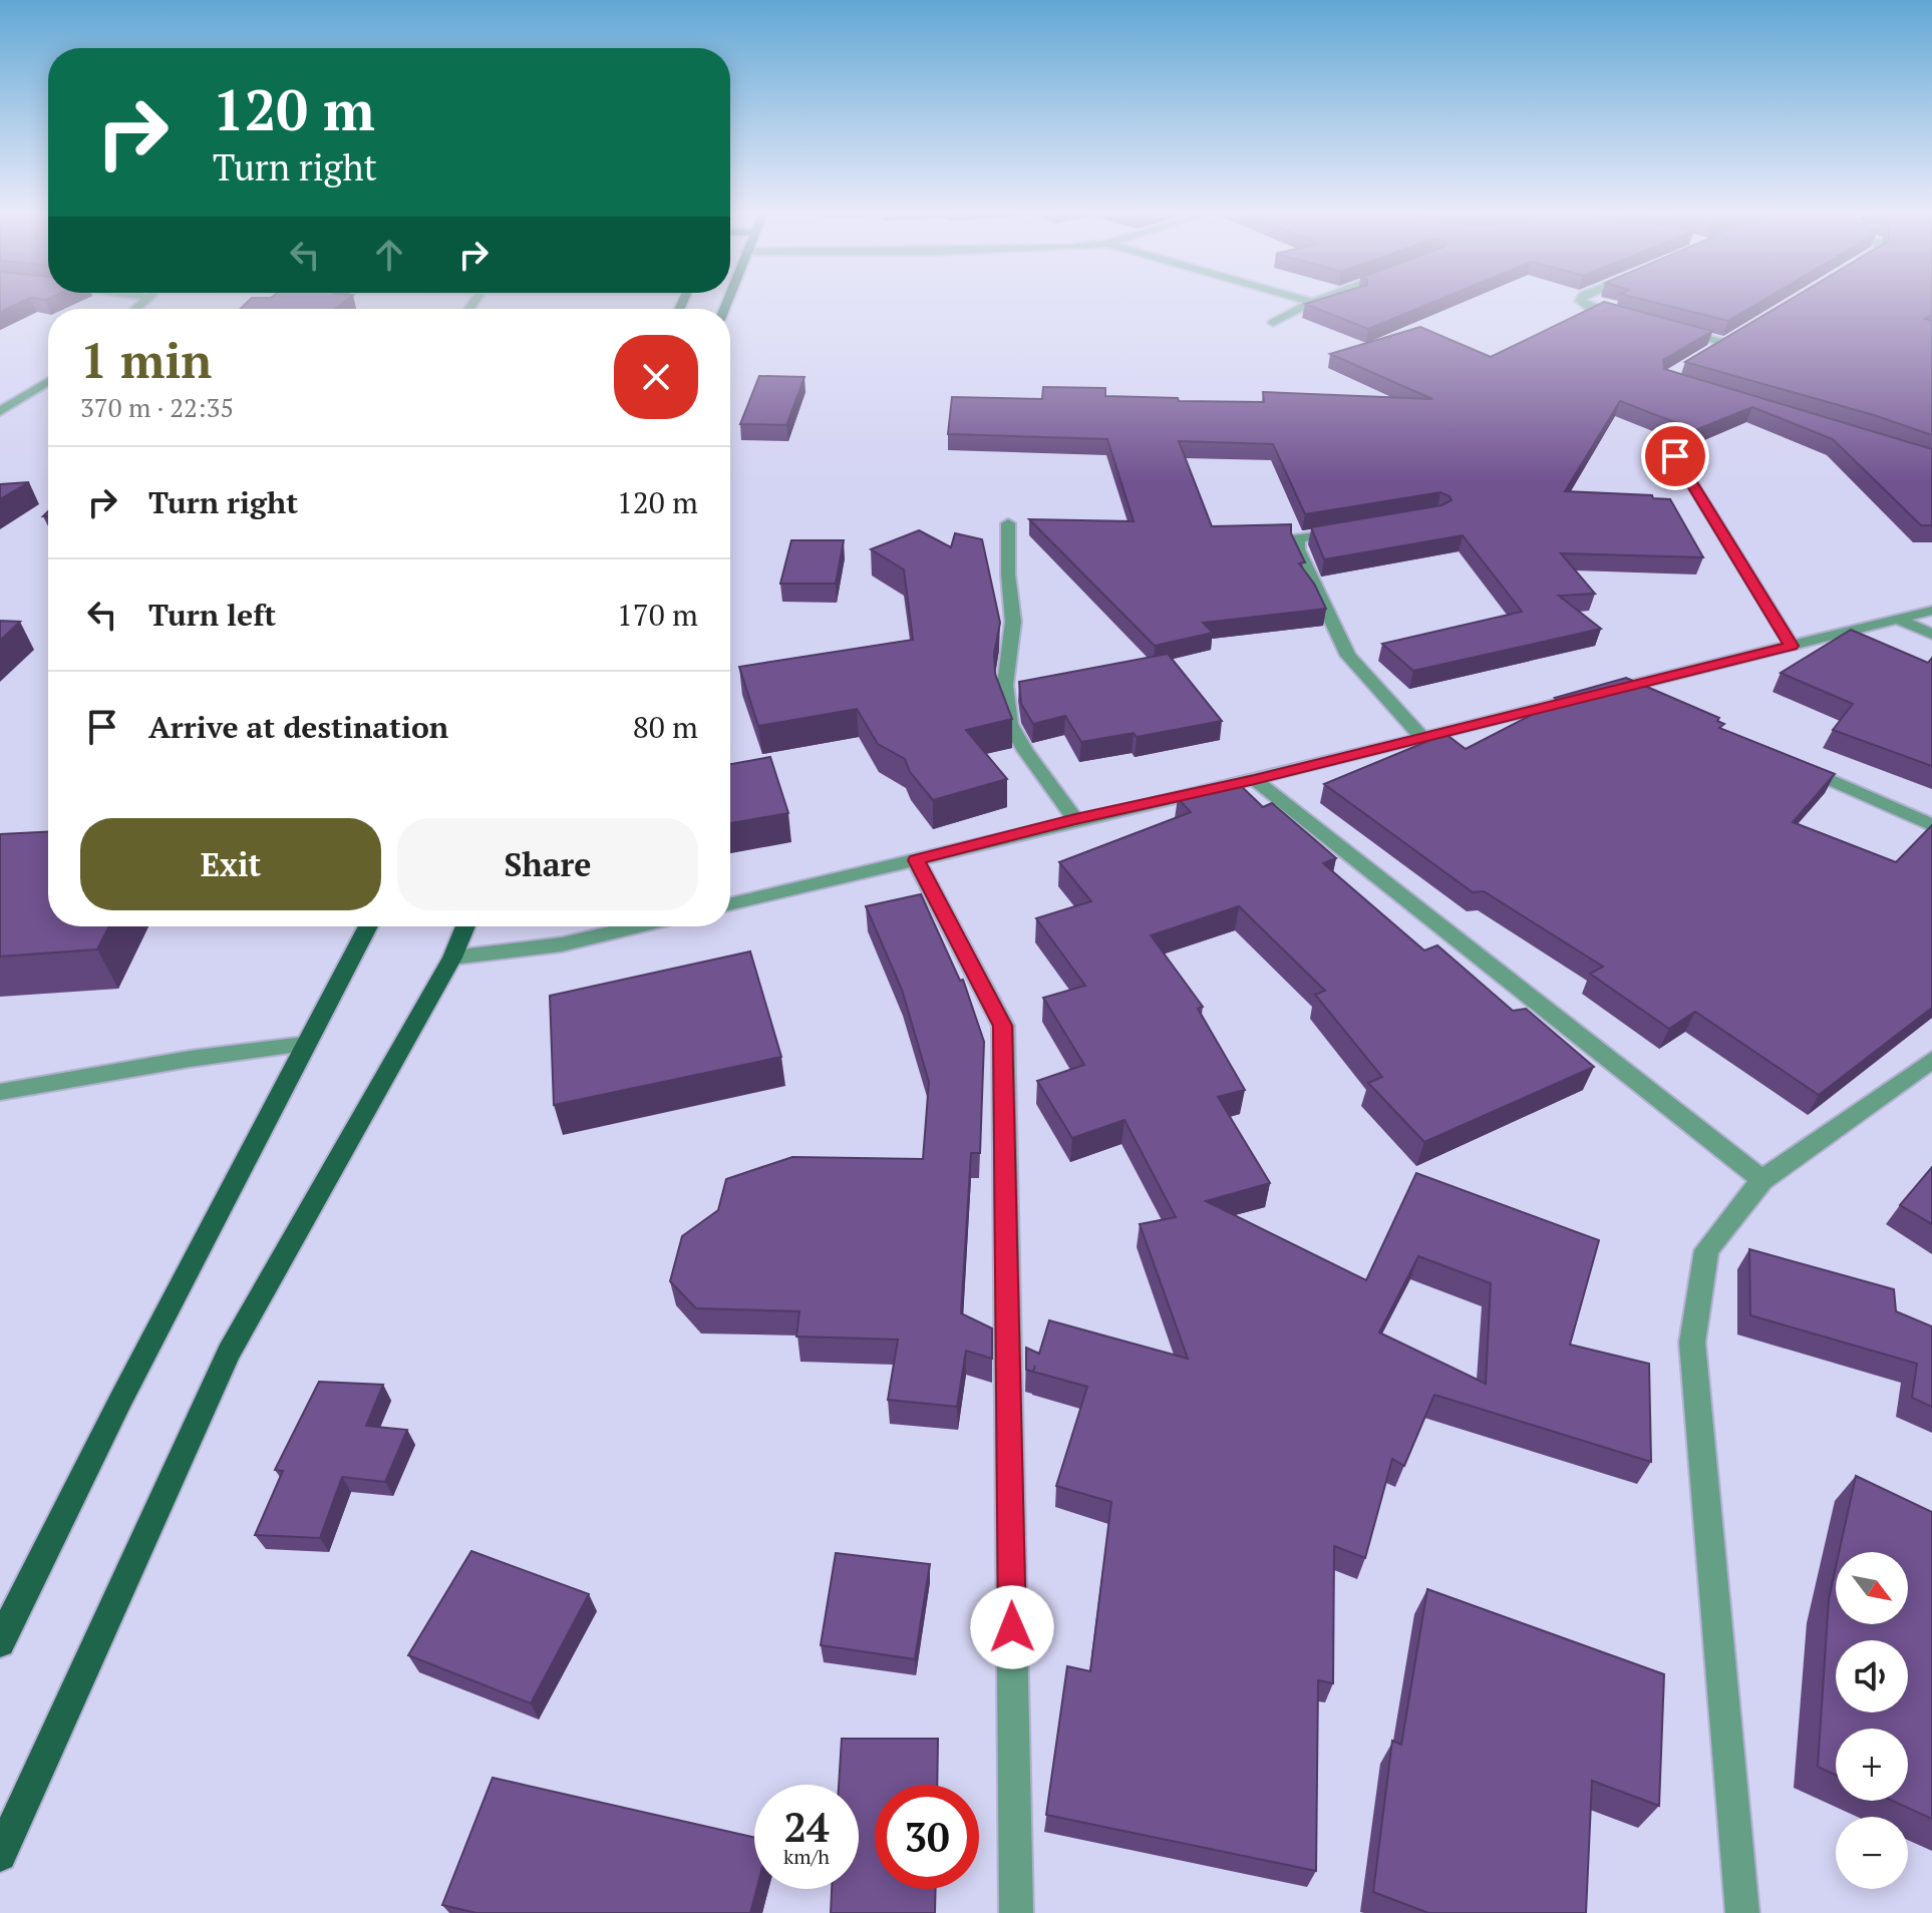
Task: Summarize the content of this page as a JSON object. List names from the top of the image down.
{
  "north": "bottom right",
  "page": {
    "turn": ["120 m", "Turn right"],
    "heading": ["1 min", "370 m · 22:35"],
    "list": [
      {
        "name": "Turn right",
        "value": "120 m"
      },
      {
        "name": "Turn left",
        "value": "170 m"
      },
      {
        "name": "Arrive at destination",
        "value": "80 m"
      }
    ],
    "buttons": ["Exit", "Share"],
    "map_buttons": ["+", "−"],
    "speed": "24 km/h",
    "limit": "30"
  }
}
